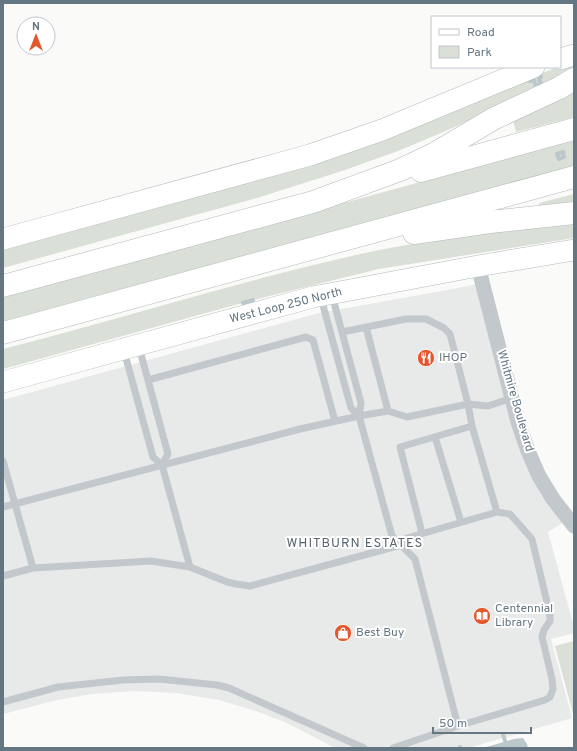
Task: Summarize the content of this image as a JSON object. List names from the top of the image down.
{
  "streets": {
    "main road": ["West Loop 250 North"],
    "street": ["Whitmire Boulevard"]
  },
  "crossings": [
    ["West Loop 250 North", "Whitmire Boulevard"]
  ],
  "districts": ["WHITBURN ESTATES"],
  "places": {
    "restaurant": ["IHOP"],
    "library": ["Centennial Library"],
    "shop": ["Best Buy"]
  },
  "legend": ["Road", "Park"],
  "scale_bar": "50 m",
  "north": "top"
}
